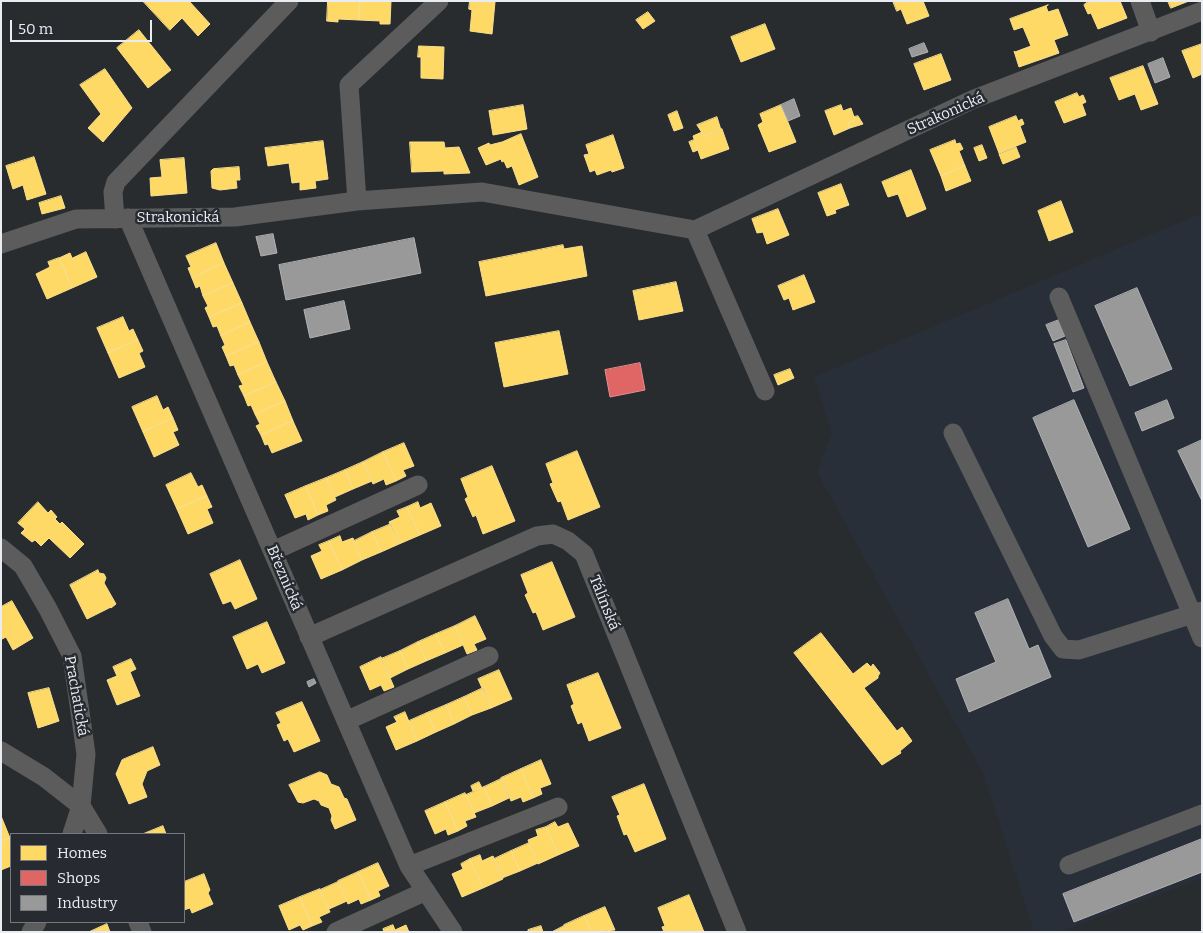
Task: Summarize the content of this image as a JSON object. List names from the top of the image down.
{
  "streets": {
    "street": [
      "Strakonická",
      "Březnická",
      "Tálínská",
      "Prachatická"
    ]
  },
  "crossings": [
    ["Strakonická", "Březnická"],
    ["Březnická", "Tálínská"]
  ],
  "legend": ["Homes", "Shops", "Industry"],
  "scale_bar": "50 m"
}
